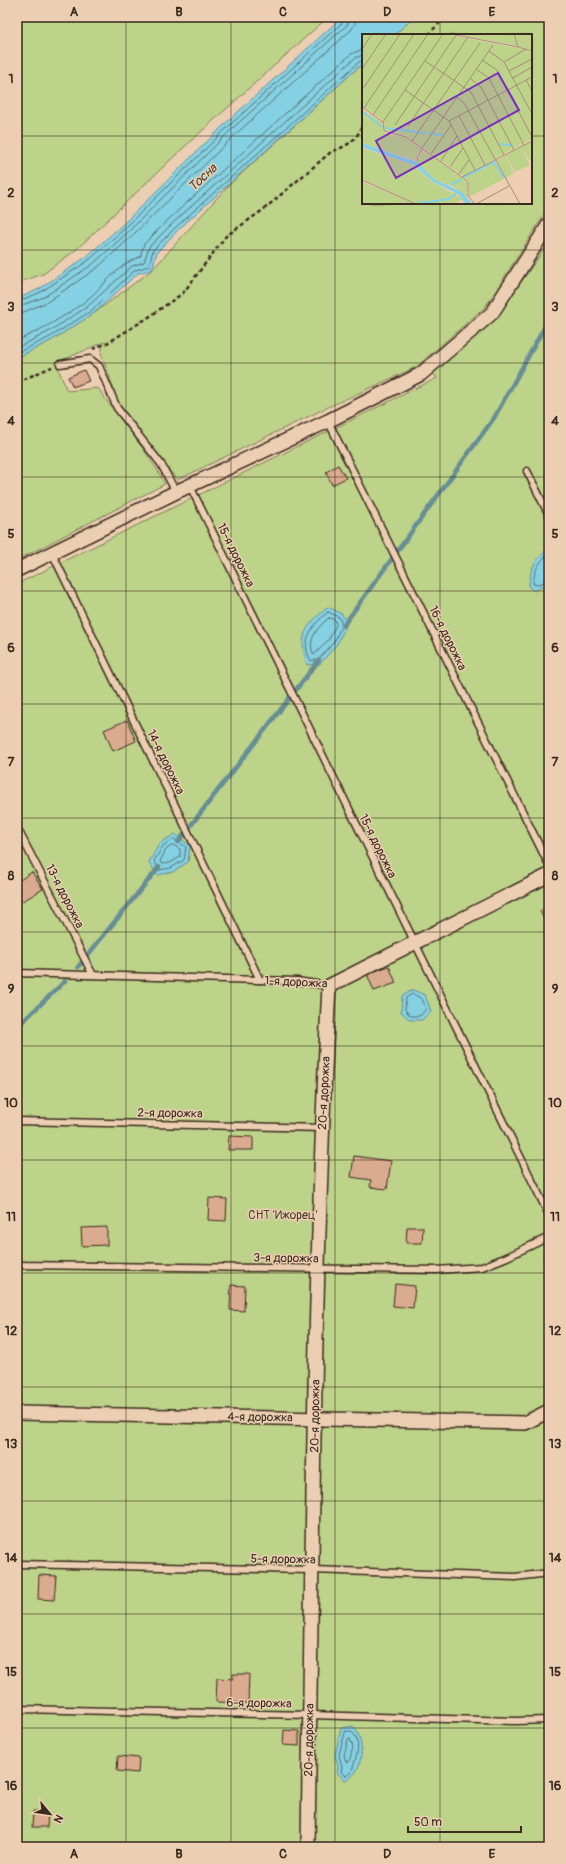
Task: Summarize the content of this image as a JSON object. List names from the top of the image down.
{
  "streets": {
    "street": ["1-я дорожка", "20-я дорожка", "4-я дорожка"],
    "lane": [
      "15-я дорожка",
      "16-я дорожка",
      "14-я дорожка",
      "13-я дорожка",
      "2-я дорожка",
      "3-я дорожка",
      "5-я дорожка",
      "6-я дорожка"
    ]
  },
  "crossings": [
    ["15-я дорожка", "1-я дорожка"],
    ["14-я дорожка", "1-я дорожка"],
    ["13-я дорожка", "1-я дорожка"],
    ["1-я дорожка", "20-я дорожка"],
    ["20-я дорожка", "2-я дорожка"],
    ["20-я дорожка", "3-я дорожка"],
    ["20-я дорожка", "4-я дорожка"],
    ["20-я дорожка", "5-я дорожка"],
    ["20-я дорожка", "6-я дорожка"]
  ],
  "water": ["Тосна"],
  "parks": ["СНТ 'Ижорец'"],
  "scale_bar": "50 m",
  "north": "bottom right",
  "grid": {
    "columns": [
      "A",
      "B",
      "C",
      "D",
      "E"
    ],
    "rows": [
      "1",
      "2",
      "3",
      "4",
      "5",
      "6",
      "7",
      "8",
      "9",
      "10",
      "11",
      "12",
      "13",
      "14",
      "15",
      "16"
    ]
  }
}
